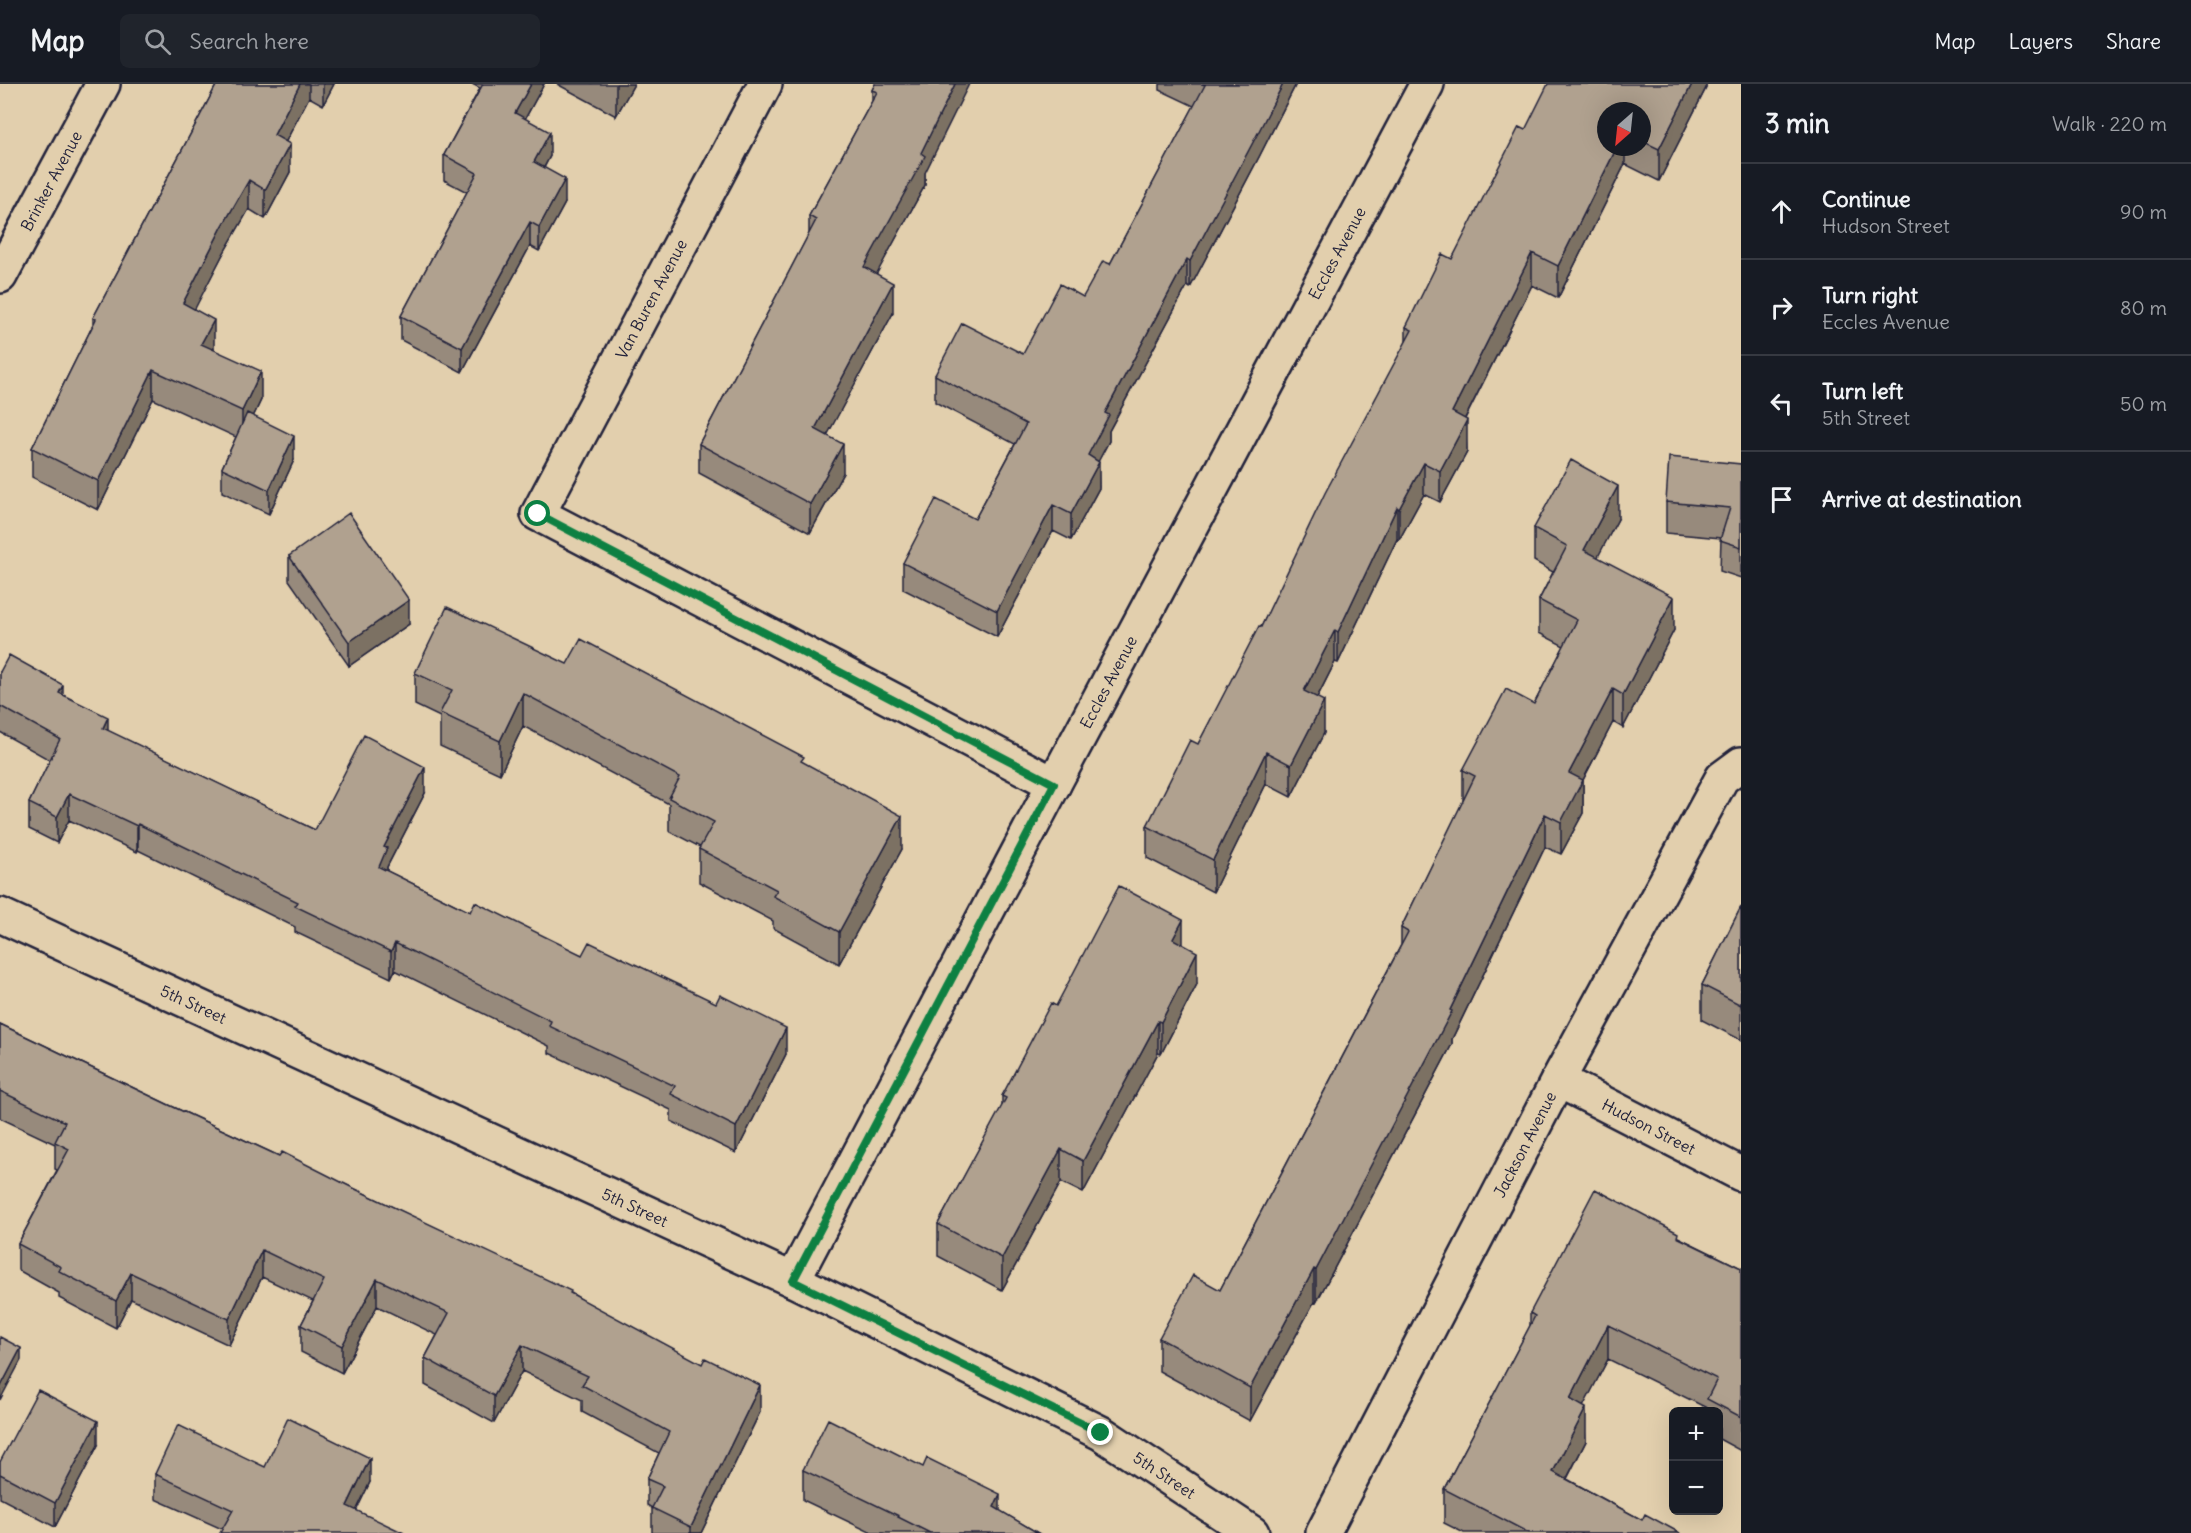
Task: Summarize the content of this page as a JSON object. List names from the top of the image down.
{
  "streets": {
    "street": [
      "Brinker Avenue",
      "Eccles Avenue",
      "Van Buren Avenue",
      "5th Street",
      "Hudson Street",
      "Jackson Avenue"
    ]
  },
  "crossings": [
    ["Eccles Avenue", "Van Buren Avenue"],
    ["Eccles Avenue", "5th Street"],
    ["Hudson Street", "Jackson Avenue"]
  ],
  "north": "bottom left",
  "page": {
    "header": "Map",
    "search": "Search here",
    "nav": ["Map", "Layers", "Share"],
    "heading": ["3 min", "Walk · 220 m"],
    "list": [
      ["Continue", "Hudson Street", "90 m"],
      ["Turn right", "Eccles Avenue", "80 m"],
      ["Turn left", "5th Street", "50 m"],
      "Arrive at destination"
    ],
    "map_buttons": ["+", "−"]
  }
}
